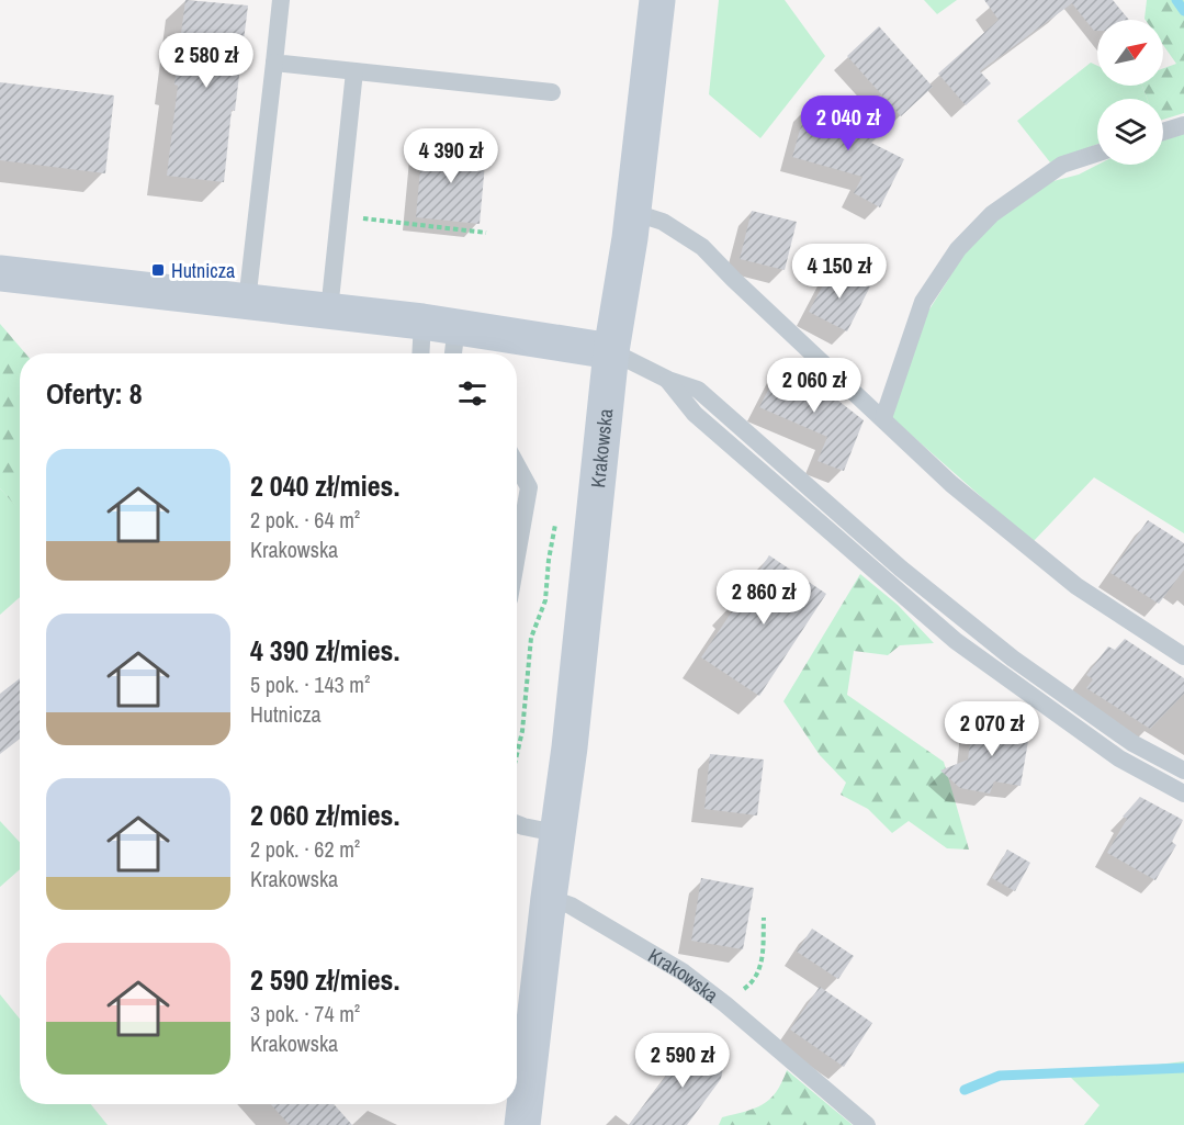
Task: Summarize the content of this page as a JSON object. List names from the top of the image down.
{
  "streets": {
    "main road": ["Krakowska"]
  },
  "places": {
    "transit": ["Hutnicza"]
  },
  "north": "top right",
  "page": {
    "price": [
      "2 580 zł",
      "2 040 zł",
      "4 390 zł",
      "4 150 zł",
      "2 060 zł",
      "2 860 zł",
      "2 070 zł",
      "2 590 zł"
    ],
    "heading": "Oferty: 8",
    "list": [
      {
        "name": "2 040 zł/mies.",
        "note": "2 pok. · 64 m² · Krakowska"
      },
      {
        "name": "4 390 zł/mies.",
        "note": "5 pok. · 143 m² · Hutnicza"
      },
      {
        "name": "2 060 zł/mies.",
        "note": "2 pok. · 62 m² · Krakowska"
      },
      {
        "name": "2 590 zł/mies.",
        "note": "3 pok. · 74 m² · Krakowska"
      }
    ]
  }
}
